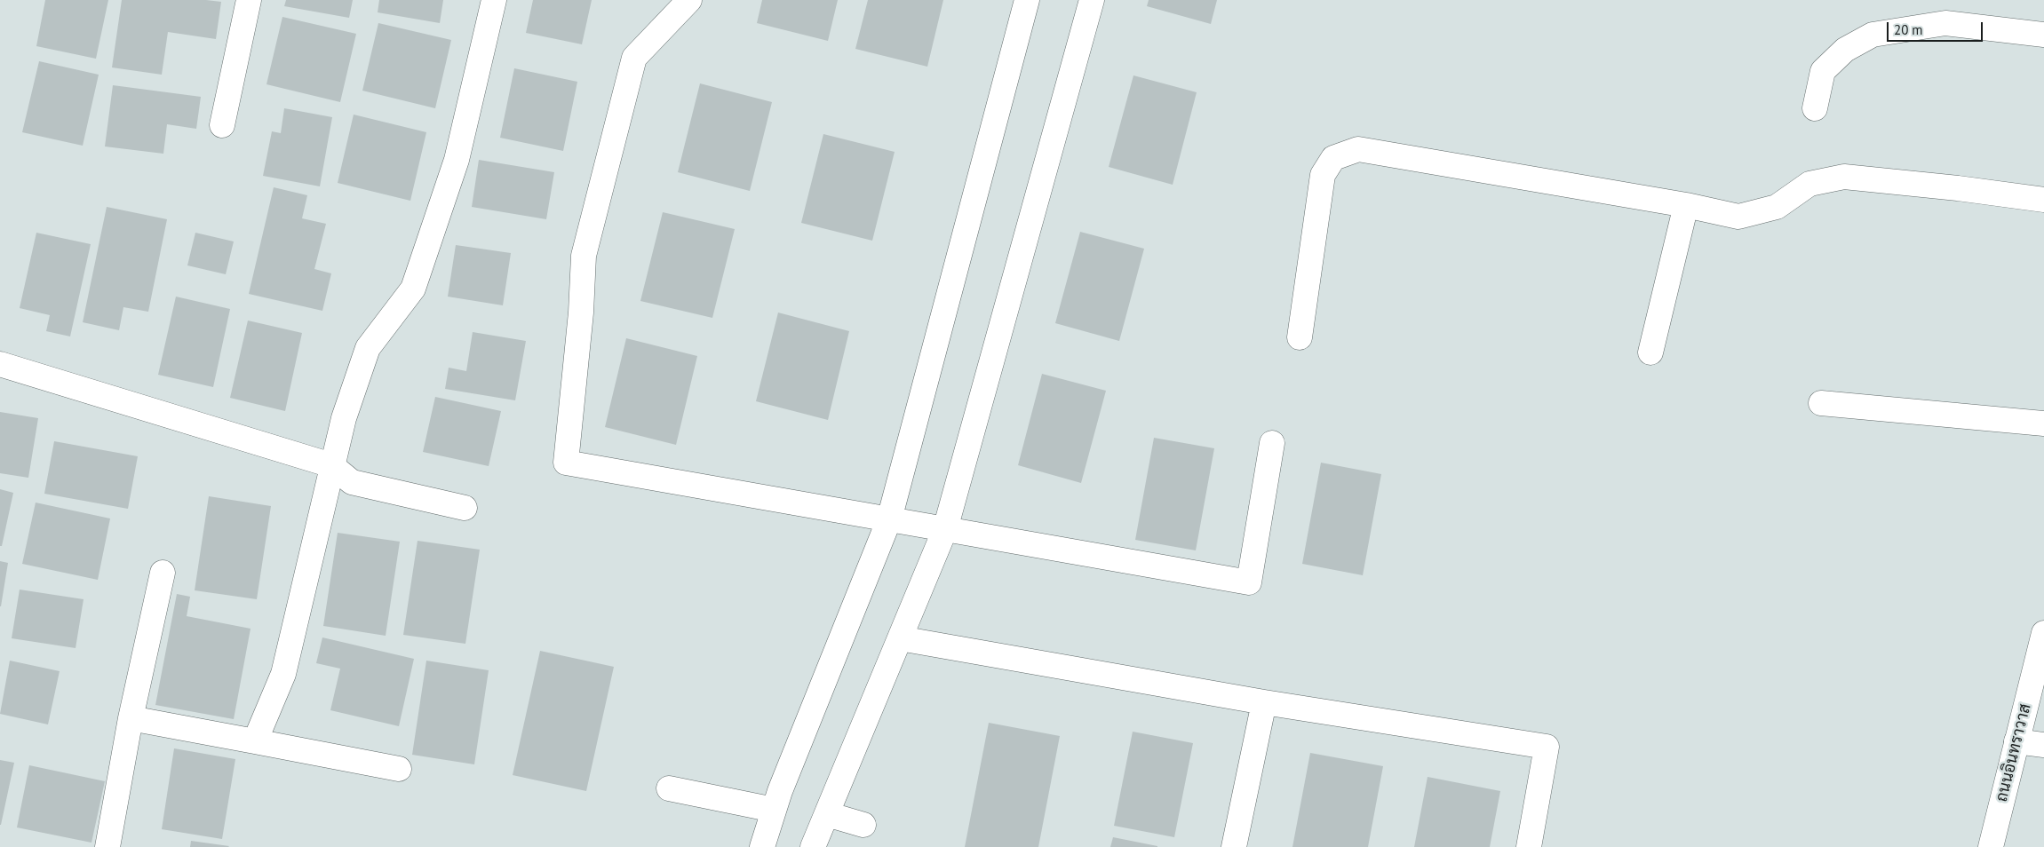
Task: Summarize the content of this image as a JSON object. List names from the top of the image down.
{
  "streets": {
    "street": ["ถนนอินทราวาส"]
  },
  "scale_bar": "20 m"
}
